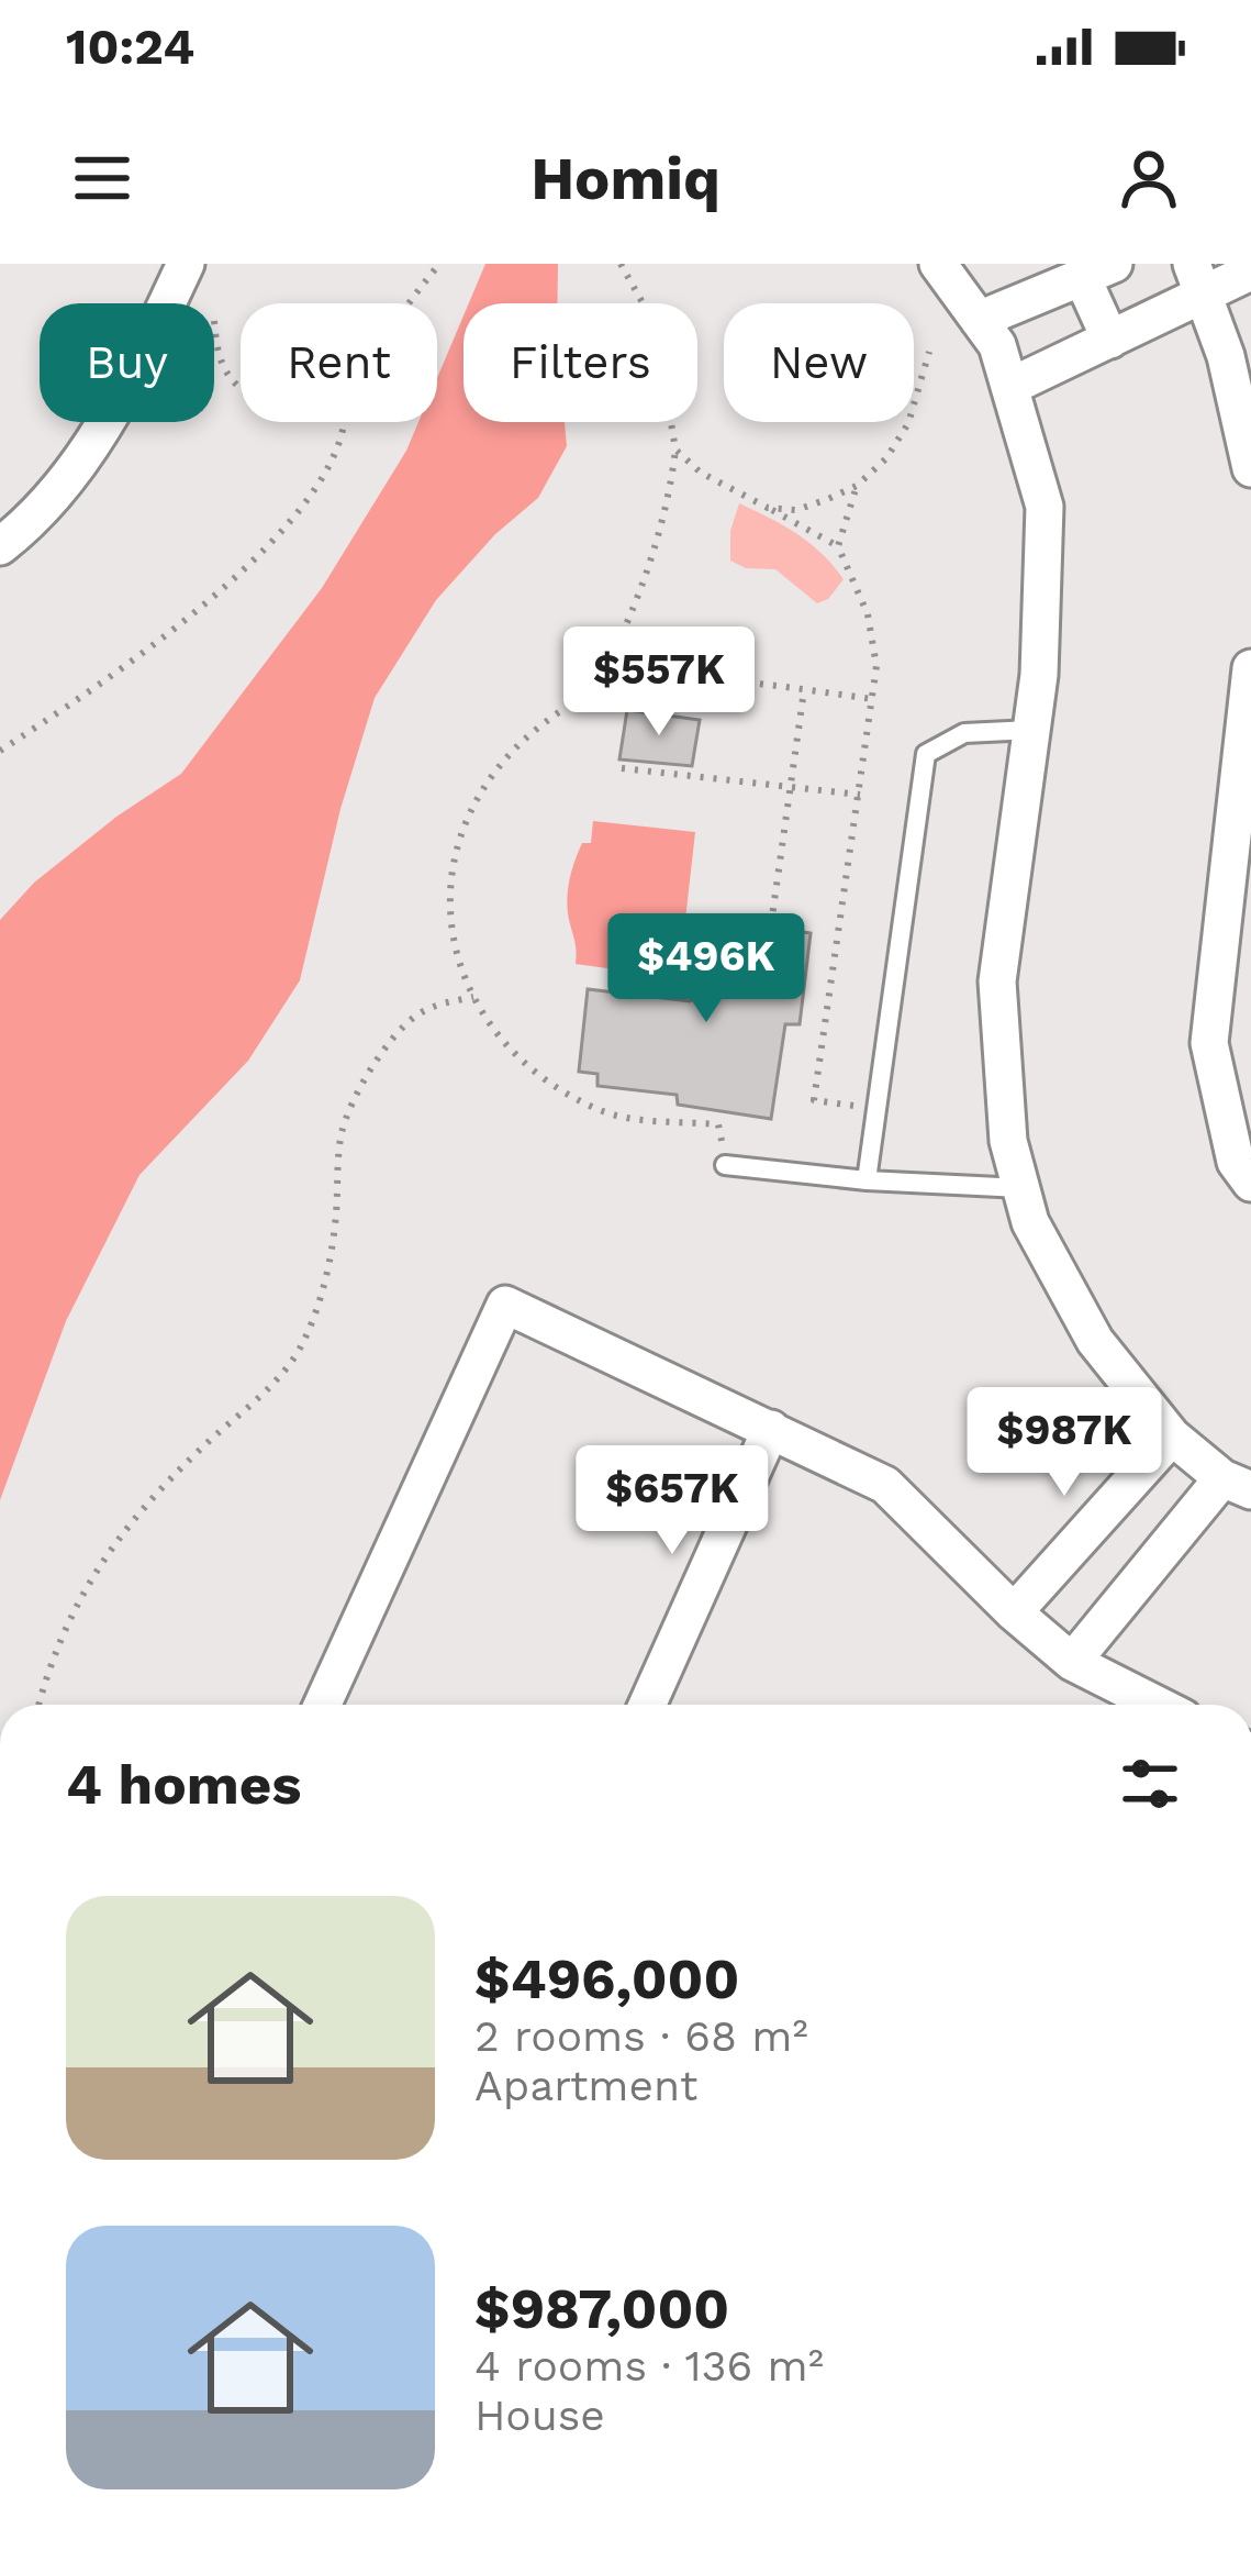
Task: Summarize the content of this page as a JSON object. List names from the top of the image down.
{
  "page": {
    "status": "10:24",
    "header": "Homiq",
    "chip": [
      "Buy",
      "Rent",
      "Filters",
      "New"
    ],
    "price": [
      "$557K",
      "$496K",
      "$987K",
      "$657K"
    ],
    "heading": "4 homes",
    "list": [
      {
        "name": "$496,000",
        "note": "2 rooms · 68 m² · Apartment"
      },
      {
        "name": "$987,000",
        "note": "4 rooms · 136 m² · House"
      }
    ]
  }
}
